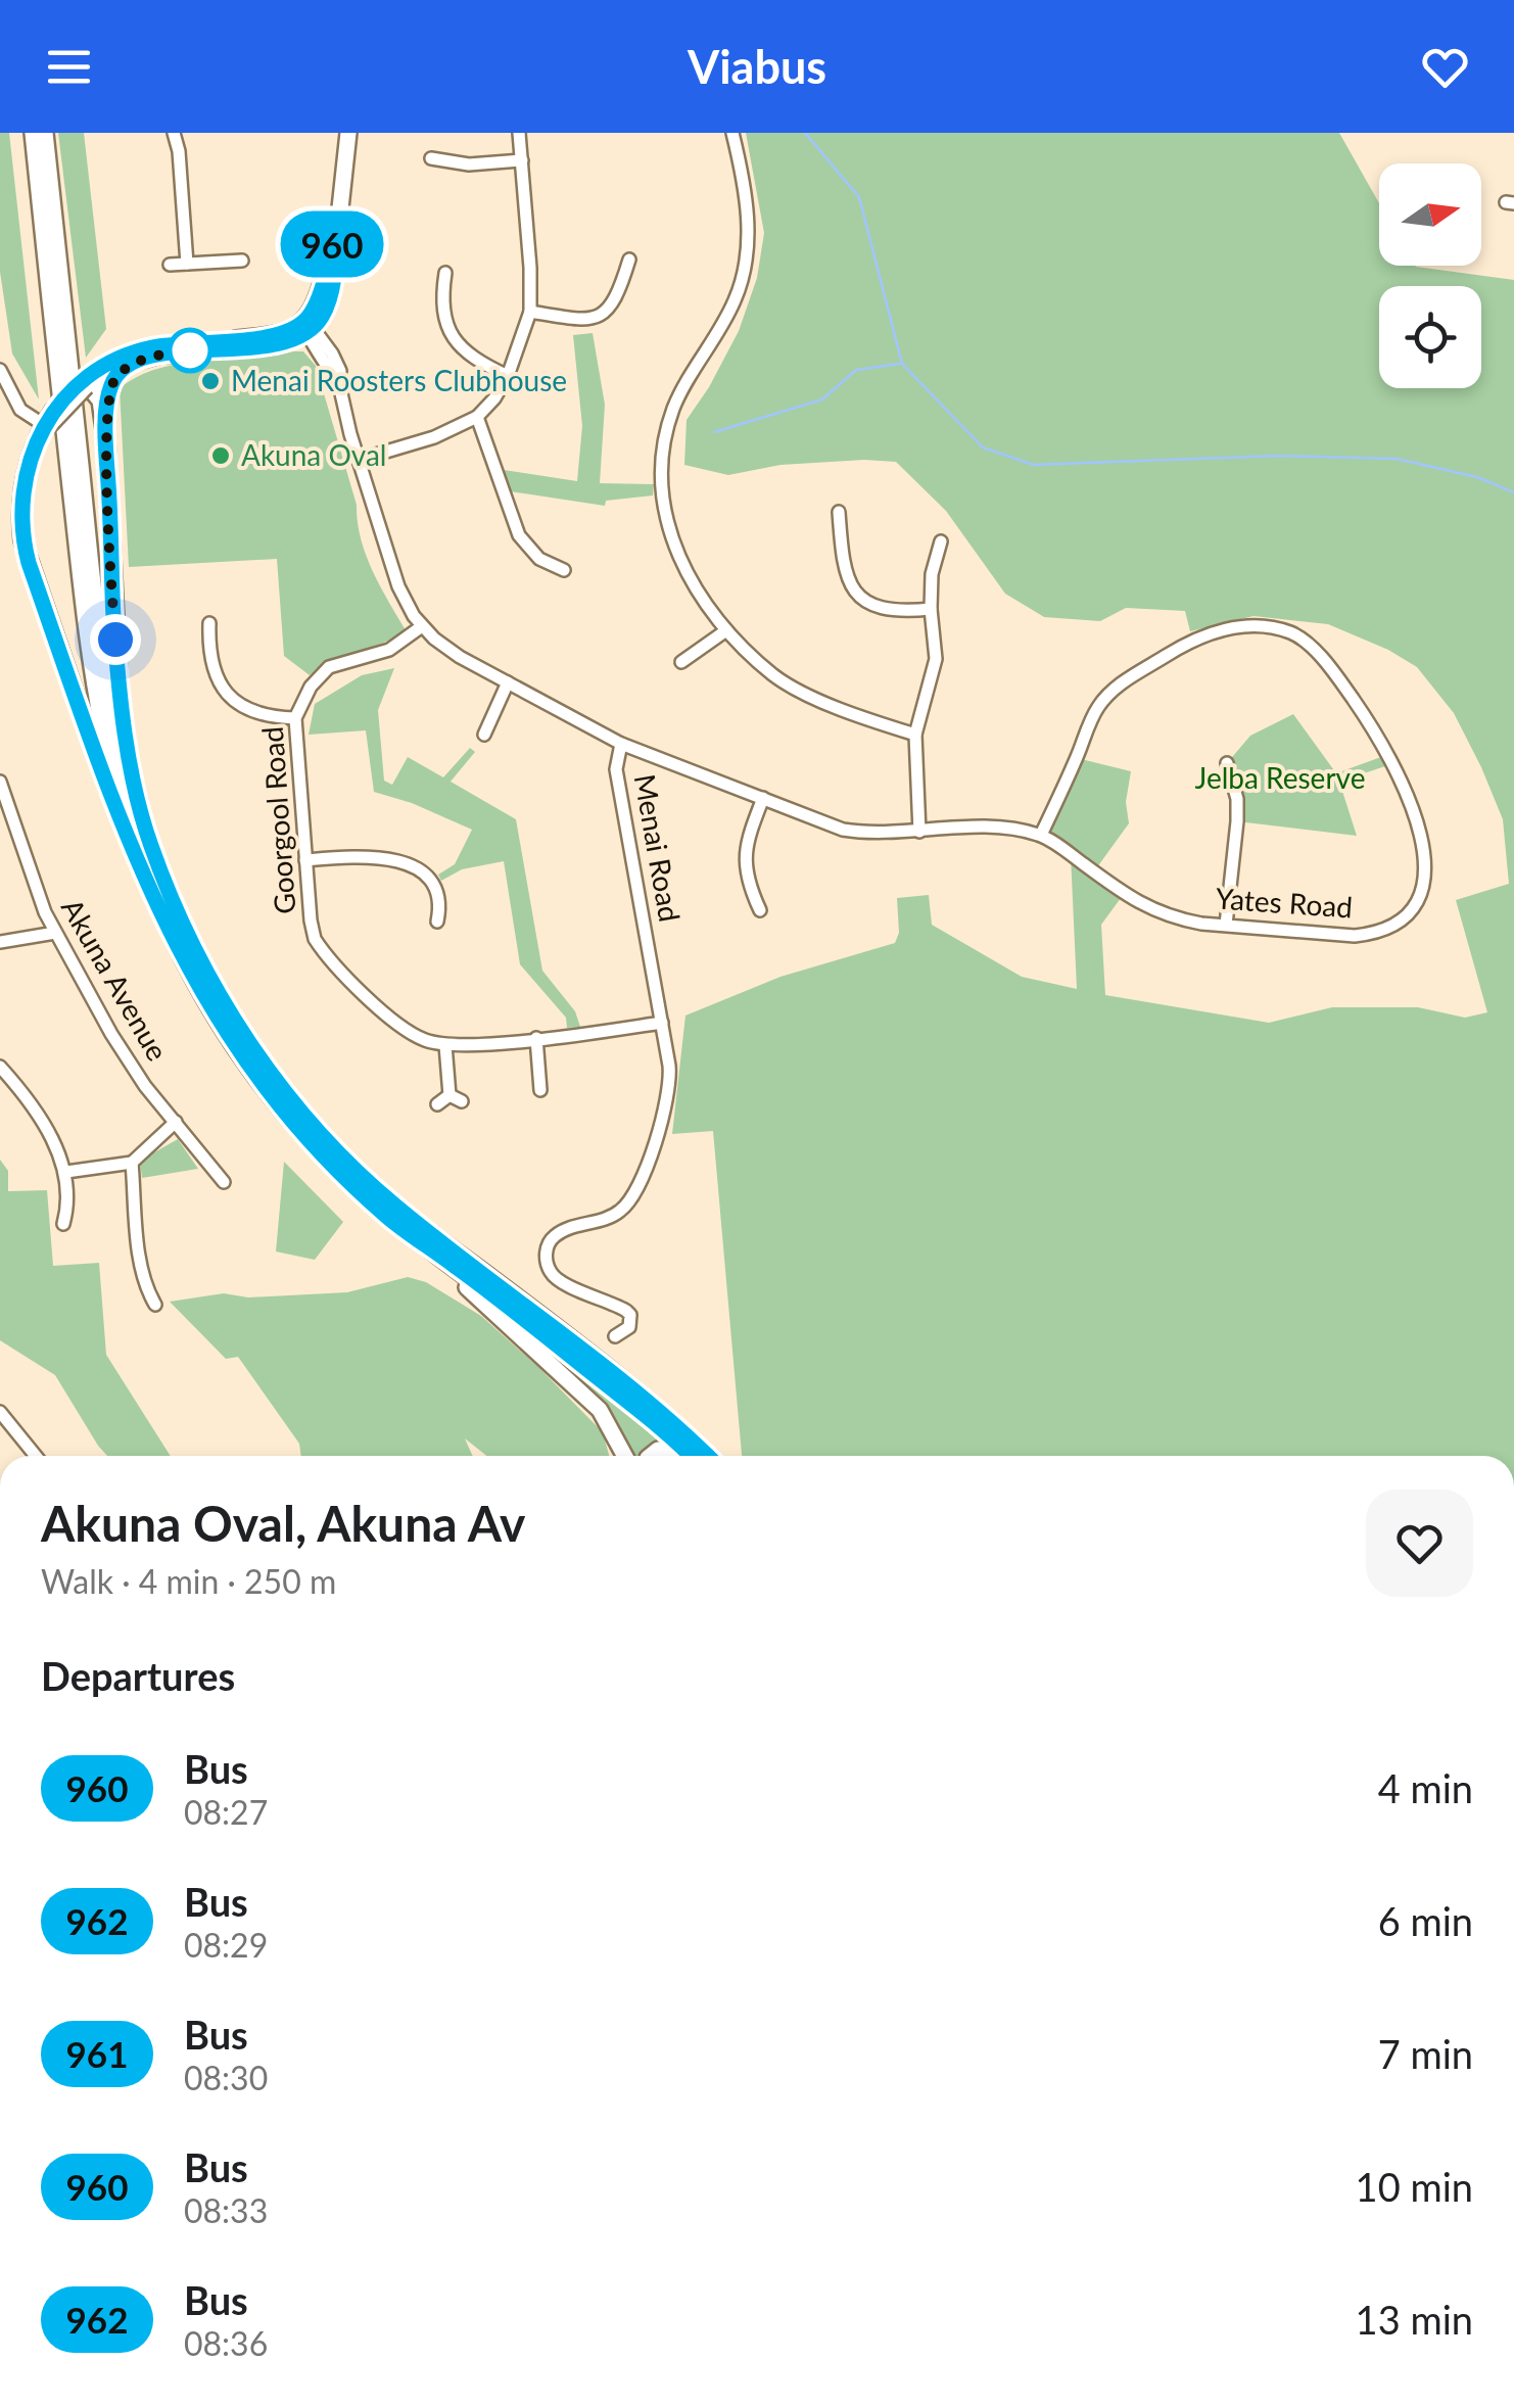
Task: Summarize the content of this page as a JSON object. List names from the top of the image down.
{
  "streets": {
    "street": [
      "Goorgool Road",
      "Menai Road",
      "Yates Road",
      "Akuna Avenue"
    ]
  },
  "crossings": [
    ["Goorgool Road", "Menai Road"],
    ["Menai Road", "Yates Road"]
  ],
  "parks": ["Jelba Reserve"],
  "places": ["Menai Roosters Clubhouse", "Akuna Oval"],
  "lines": ["bus line 960"],
  "north": "right",
  "page": {
    "header": "Viabus",
    "on_map": "960",
    "heading": [
      ["Akuna Oval, Akuna Av", "Walk · 4 min · 250 m"],
      "Departures"
    ],
    "list": [
      {
        "mark": "960",
        "name": "Bus",
        "note": "08:27",
        "value": "4 min"
      },
      {
        "mark": "962",
        "name": "Bus",
        "note": "08:29",
        "value": "6 min"
      },
      {
        "mark": "961",
        "name": "Bus",
        "note": "08:30",
        "value": "7 min"
      },
      {
        "mark": "960",
        "name": "Bus",
        "note": "08:33",
        "value": "10 min"
      },
      {
        "mark": "962",
        "name": "Bus",
        "note": "08:36",
        "value": "13 min"
      }
    ]
  }
}
